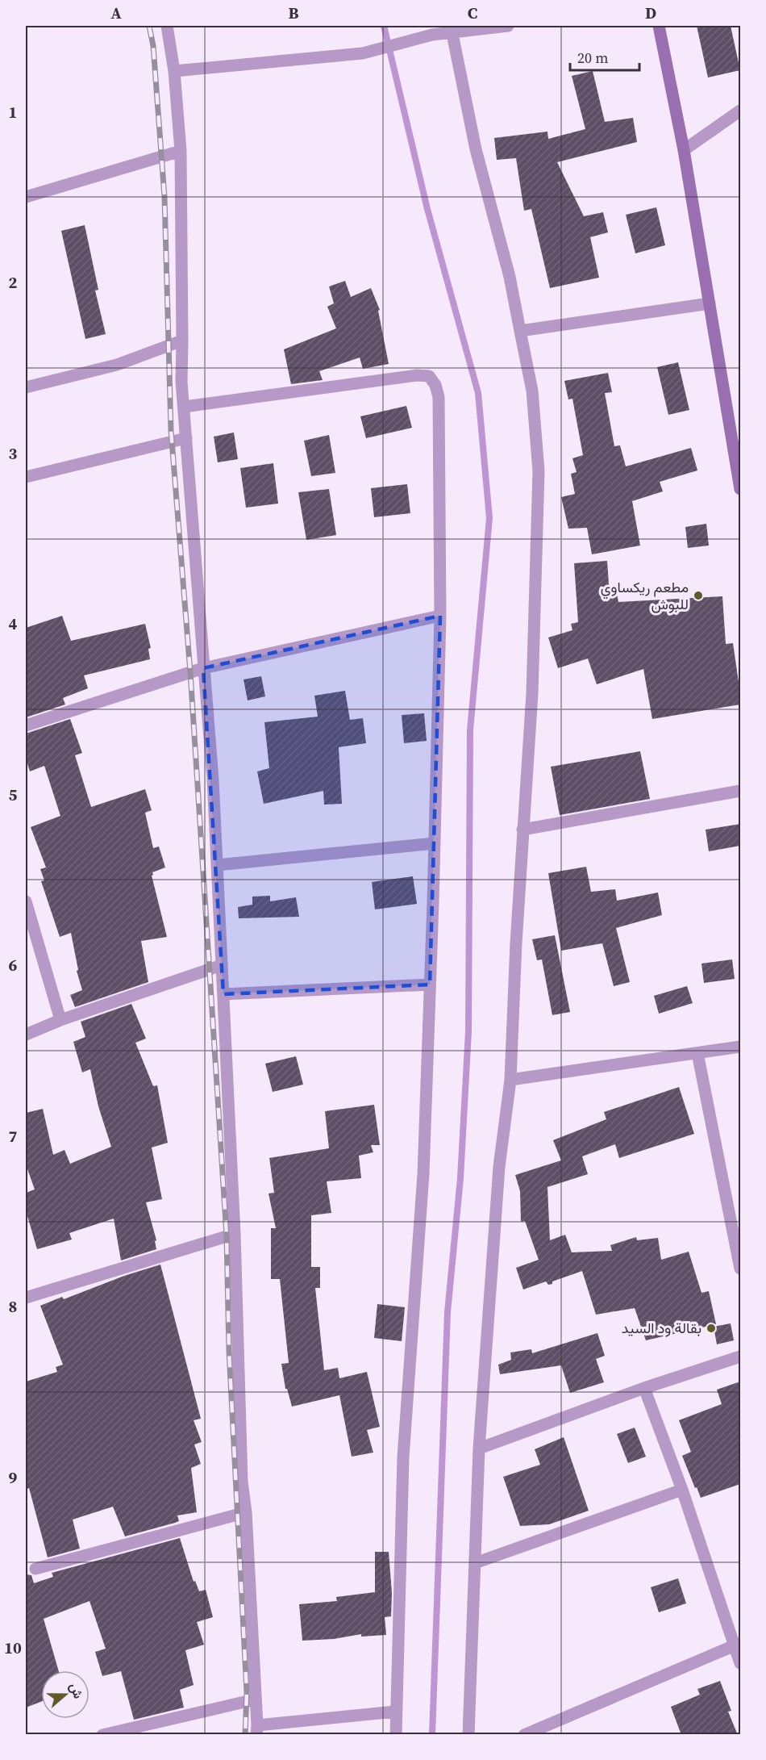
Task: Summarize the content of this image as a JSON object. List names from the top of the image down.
{
  "places": ["مطعم ريكساوي للبوش", "بقالة ود السيد"],
  "scale_bar": "20 m",
  "north": "right",
  "grid": {
    "columns": [
      "A",
      "B",
      "C",
      "D"
    ],
    "rows": [
      "1",
      "2",
      "3",
      "4",
      "5",
      "6",
      "7",
      "8",
      "9",
      "10"
    ]
  }
}
